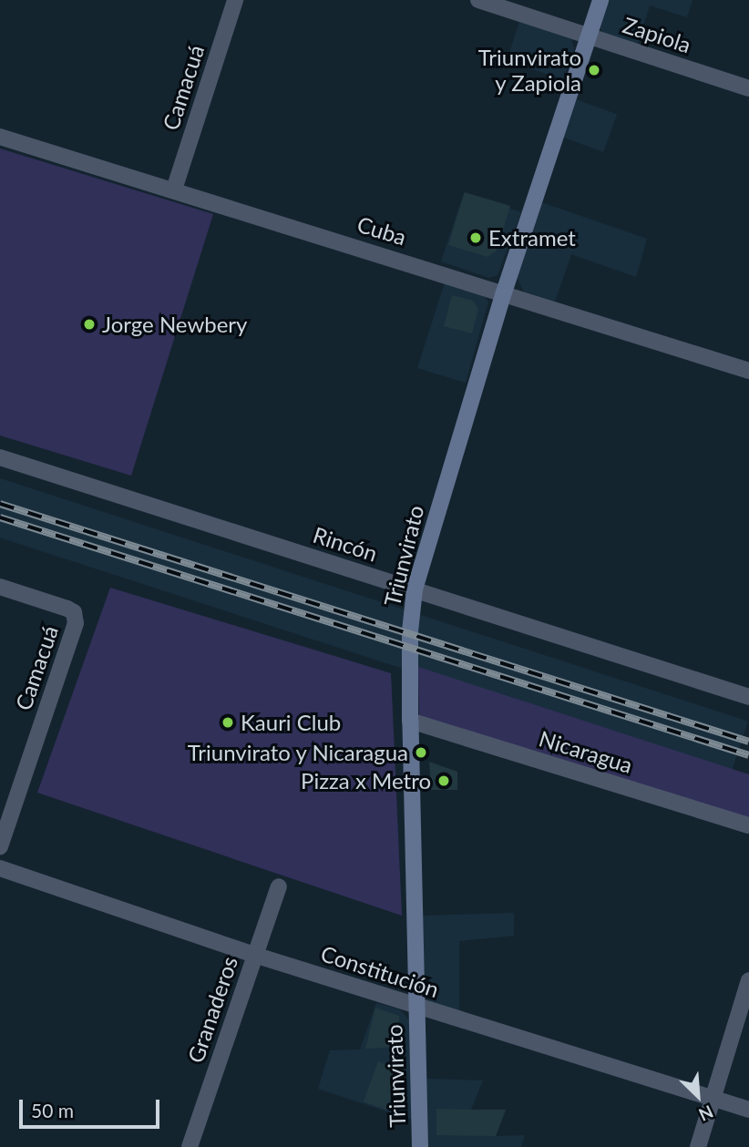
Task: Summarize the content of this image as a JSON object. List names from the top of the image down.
{
  "streets": {
    "street": [
      "Zapiola",
      "Camacuá",
      "Cuba",
      "Rincón",
      "Triunvirato",
      "Nicaragua",
      "Constitución",
      "Granaderos"
    ]
  },
  "crossings": [
    ["Zapiola", "Triunvirato"],
    ["Camacuá", "Cuba"],
    ["Cuba", "Triunvirato"],
    ["Rincón", "Triunvirato"],
    ["Triunvirato", "Nicaragua"],
    ["Triunvirato", "Constitución"],
    ["Constitución", "Granaderos"]
  ],
  "places": [
    "Triunvirato y Zapiola",
    "Extramet",
    "Jorge Newbery",
    "Kauri Club",
    "Triunvirato y Nicaragua",
    "Pizza x Metro"
  ],
  "scale_bar": "50 m",
  "north": "bottom right"
}
